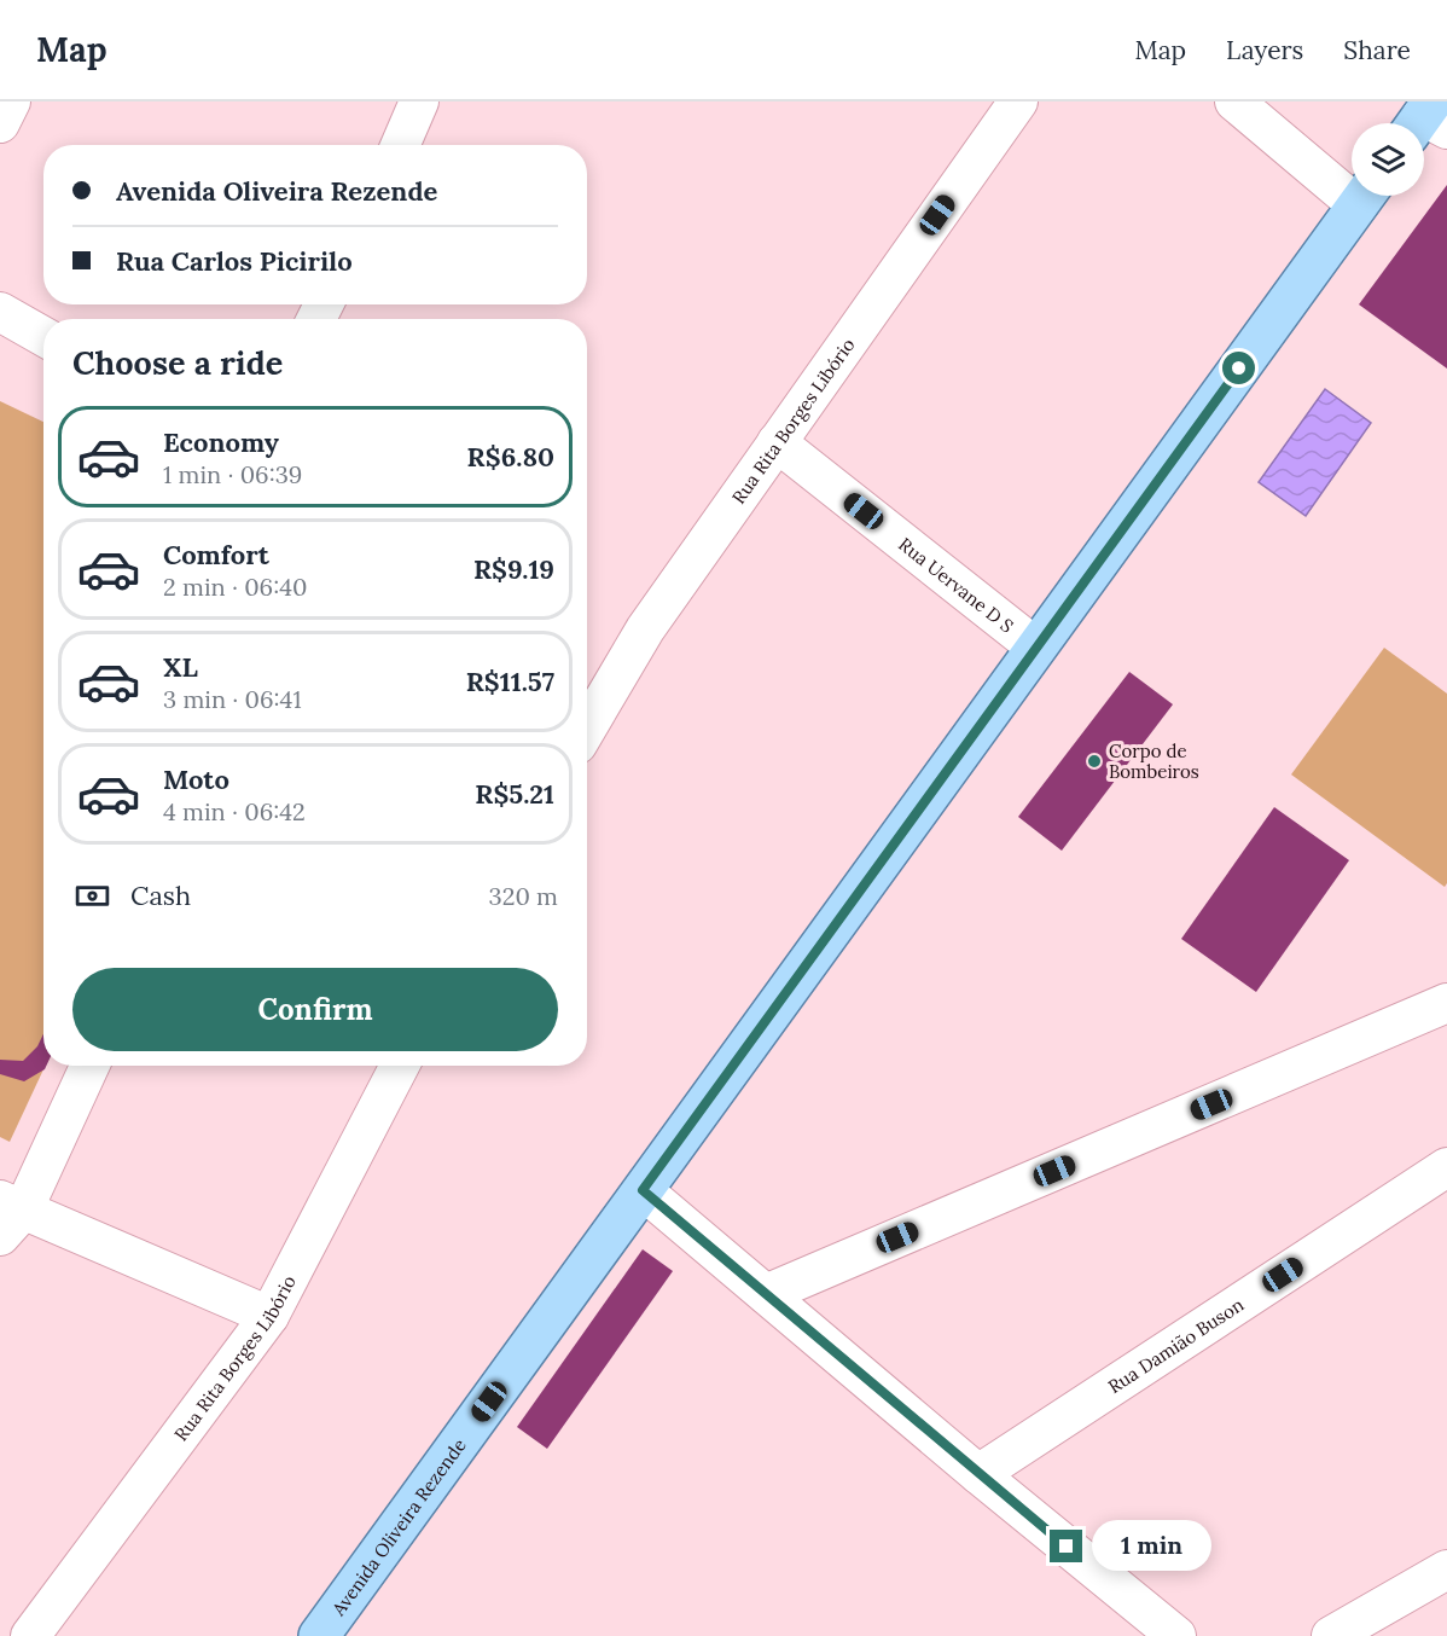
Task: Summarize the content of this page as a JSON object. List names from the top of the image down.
{
  "streets": {
    "main road": ["Avenida Oliveira Rezende"],
    "street": ["Rua Rita Borges Libório", "Rua Uervane D S", "Rua Damião Buson"]
  },
  "crossings": [
    ["Rua Rita Borges Libório", "Rua Uervane D S"],
    ["Rua Uervane D S", "Avenida Oliveira Rezende"]
  ],
  "places": ["Corpo de Bombeiros"],
  "page": {
    "header": "Map",
    "nav": ["Map", "Layers", "Share"],
    "banner": ["Avenida Oliveira Rezende", "Rua Carlos Picirilo"],
    "heading": "Choose a ride",
    "list": [
      {
        "name": "Economy",
        "note": "1 min · 06:39",
        "value": "R$6.80"
      },
      {
        "name": "Comfort",
        "note": "2 min · 06:40",
        "value": "R$9.19"
      },
      {
        "name": "XL",
        "note": "3 min · 06:41",
        "value": "R$11.57"
      },
      {
        "name": "Moto",
        "note": "4 min · 06:42",
        "value": "R$5.21"
      }
    ],
    "pay": ["Cash", "320 m"],
    "buttons": "Confirm",
    "bubble": "1 min"
  }
}
